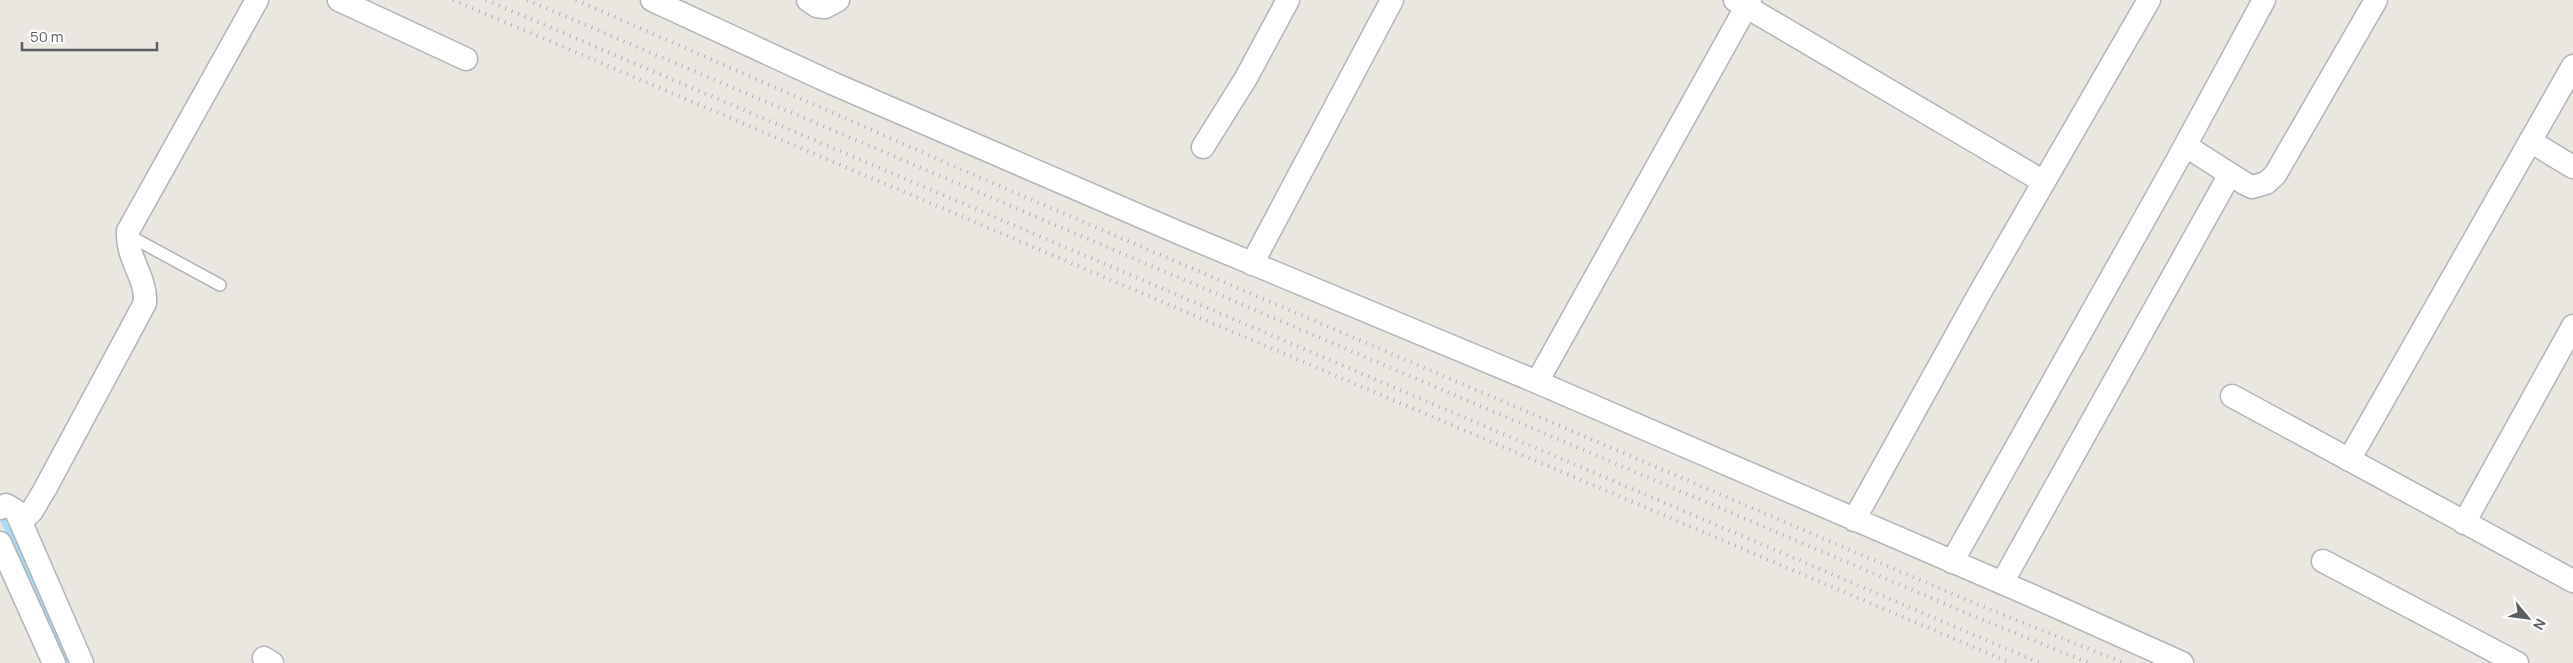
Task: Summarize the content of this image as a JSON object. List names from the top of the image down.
{
  "scale_bar": "50 m",
  "north": "bottom right"
}
